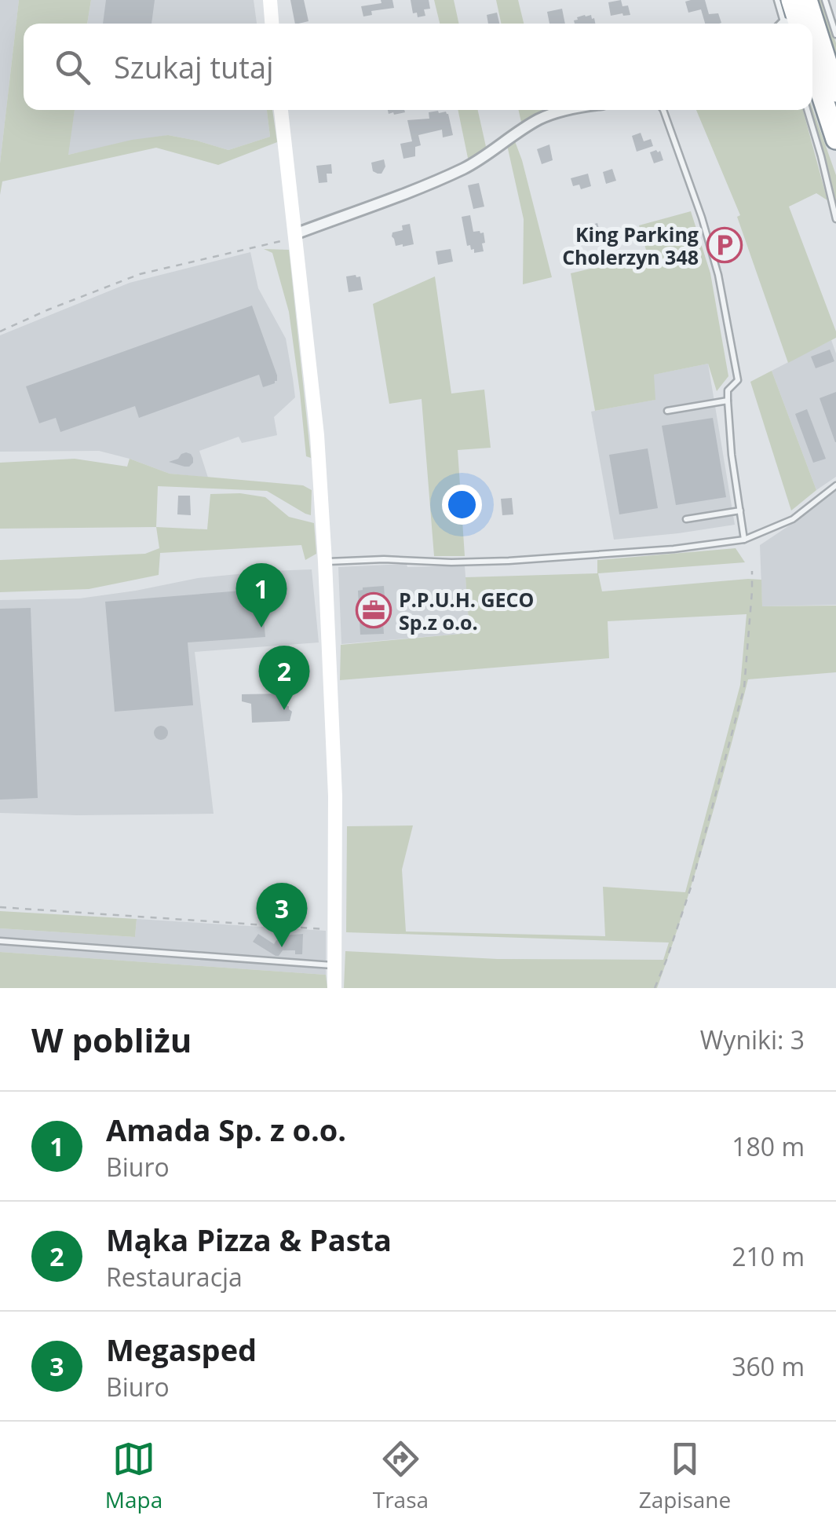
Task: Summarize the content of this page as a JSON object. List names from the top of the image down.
{
  "places": {
    "parking": ["King Parking Cholerzyn 348"],
    "office": ["P.P.U.H. GECO Sp.z o.o."]
  },
  "page": {
    "search": "Szukaj tutaj",
    "pins": ["1", "2", "3"],
    "heading": ["W pobliżu", "Wyniki: 3"],
    "list": [
      {
        "mark": "1",
        "name": "Amada Sp. z o.o.",
        "note": "Biuro",
        "value": "180 m"
      },
      {
        "mark": "2",
        "name": "Mąka Pizza & Pasta",
        "note": "Restauracja",
        "value": "210 m"
      },
      {
        "mark": "3",
        "name": "Megasped",
        "note": "Biuro",
        "value": "360 m"
      }
    ],
    "nav": ["Mapa", "Trasa", "Zapisane"]
  }
}
